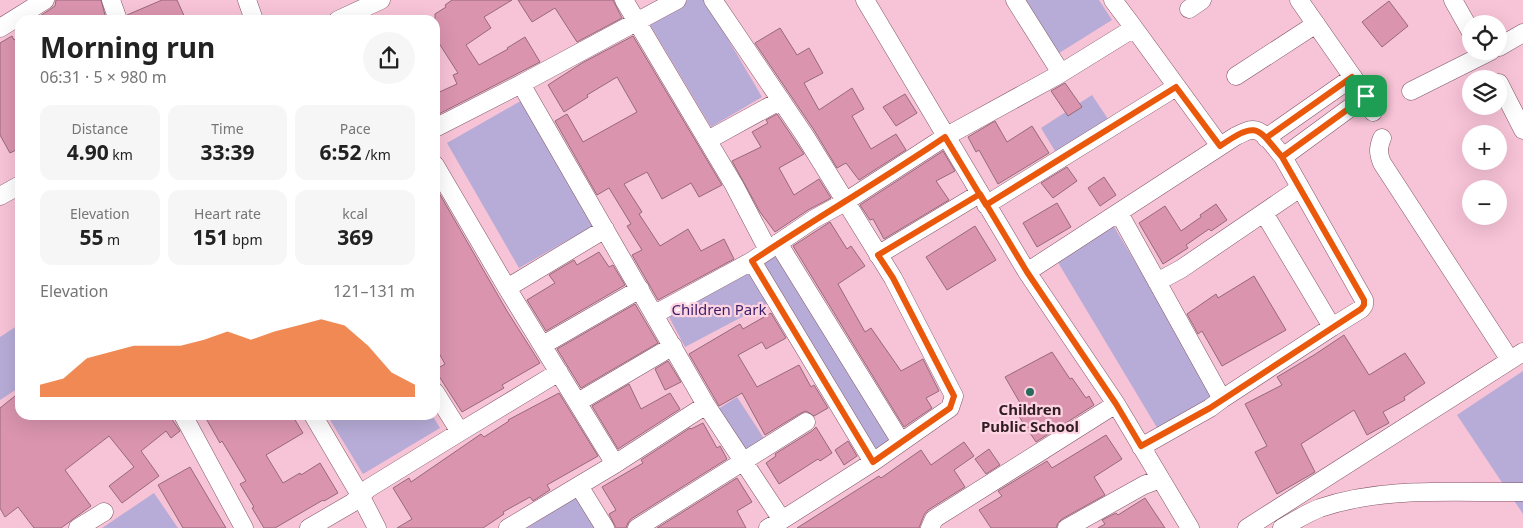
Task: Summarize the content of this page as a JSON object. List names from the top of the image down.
{
  "parks": ["Children Park"],
  "places": ["Children Public School"],
  "page": {
    "map_buttons": ["+", "−"],
    "heading": ["Morning run", "06:31 · 5 × 980 m"],
    "stats": [
      ["Distance", "4.90 km"],
      ["Time", "33:39"],
      ["Pace", "6:52 /km"],
      ["Elevation", "55 m"],
      ["Heart rate", "151 bpm"],
      ["kcal", "369"]
    ],
    "chart": ["Elevation", "121–131 m"]
  }
}
